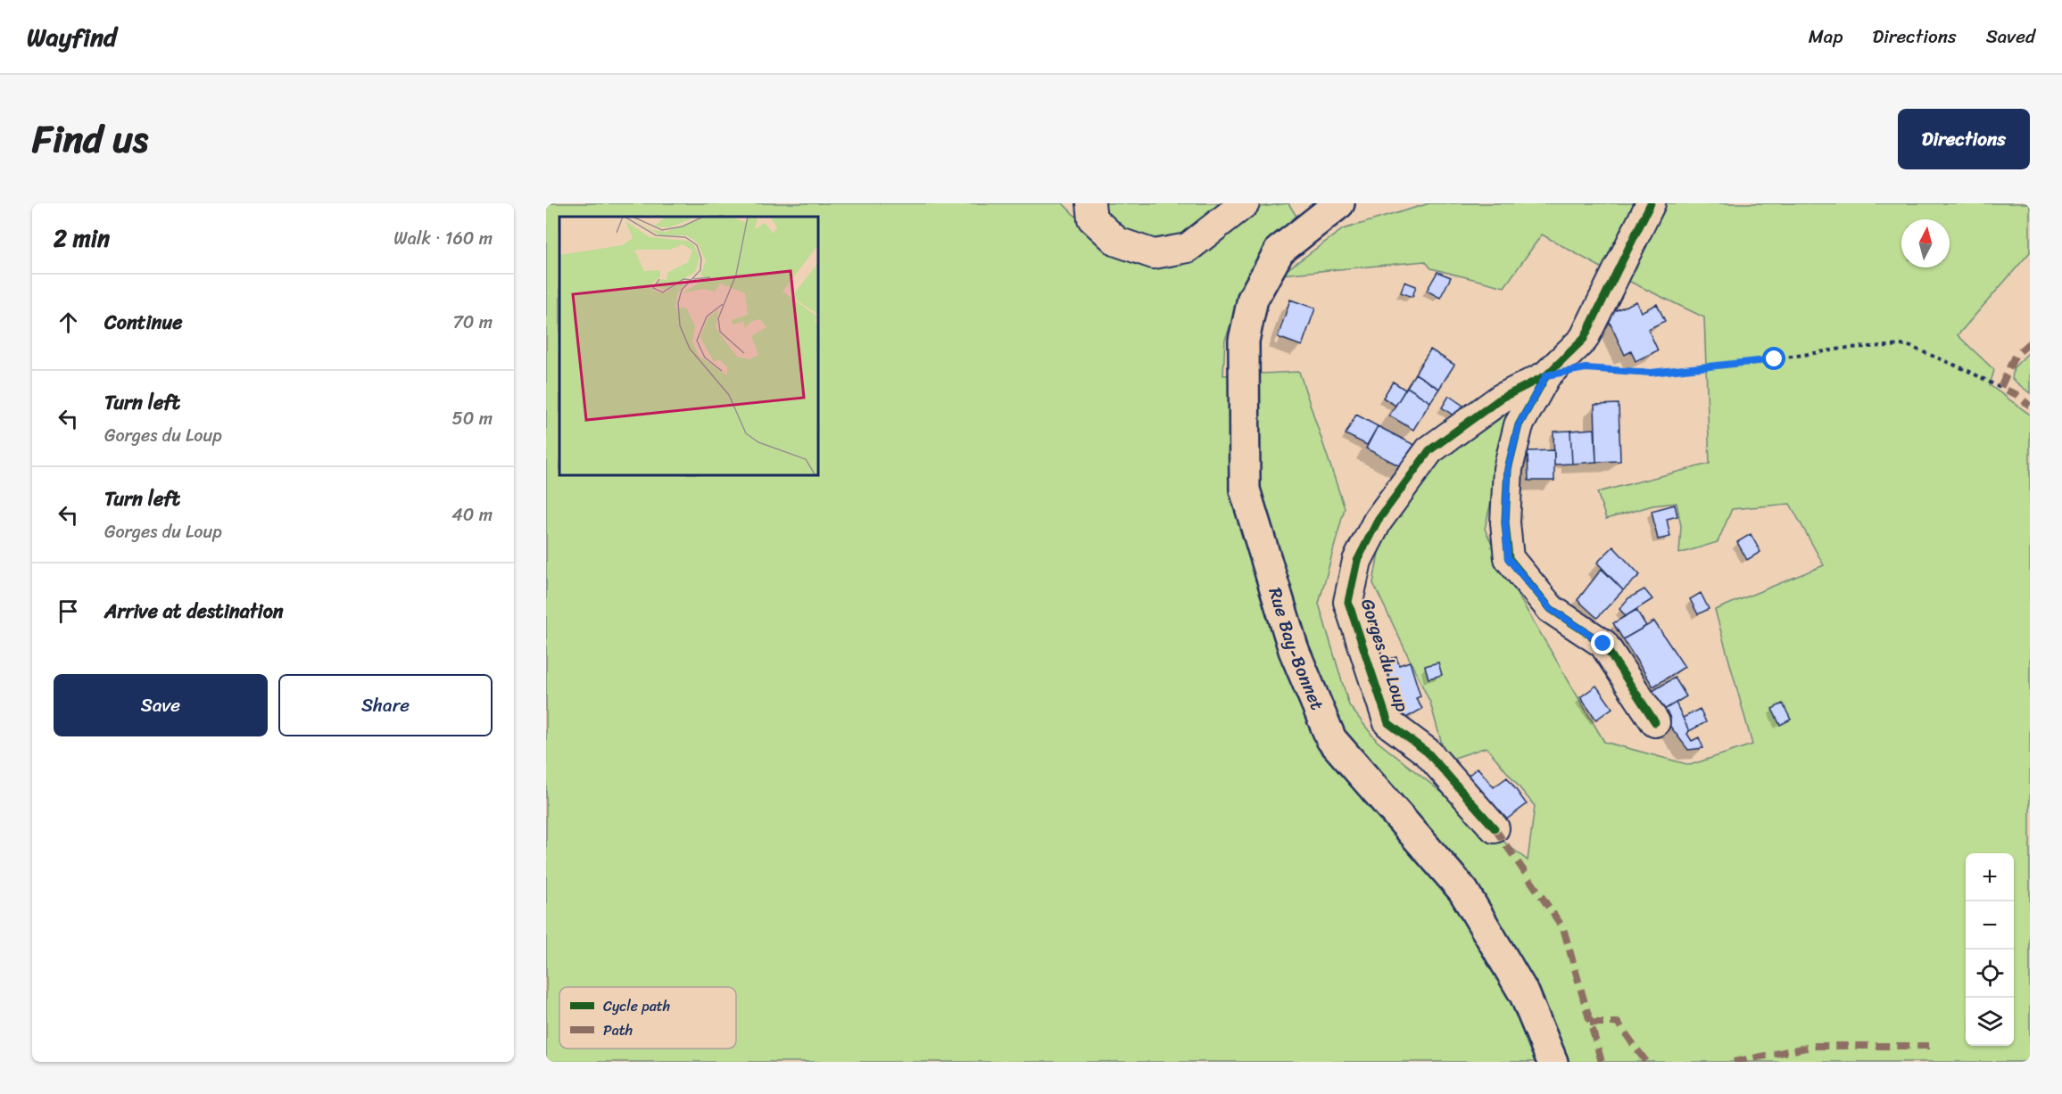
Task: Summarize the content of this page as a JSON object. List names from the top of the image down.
{
  "streets": {
    "main road": ["Rue Bay-Bonnet"],
    "street": ["Gorges du Loup"]
  },
  "legend": ["Cycle path", "Path"],
  "north": "top",
  "page": {
    "header": "Wayfind",
    "nav": ["Map", "Directions", "Saved"],
    "title": "Find us",
    "buttons": [
      "Directions",
      ["Save", "Share"]
    ],
    "heading": ["2 min", "Walk · 160 m"],
    "list": [
      ["Continue", "70 m"],
      ["Turn left", "Gorges du Loup", "50 m"],
      ["Turn left", "Gorges du Loup", "40 m"],
      "Arrive at destination"
    ],
    "map_buttons": ["+", "−"]
  }
}
